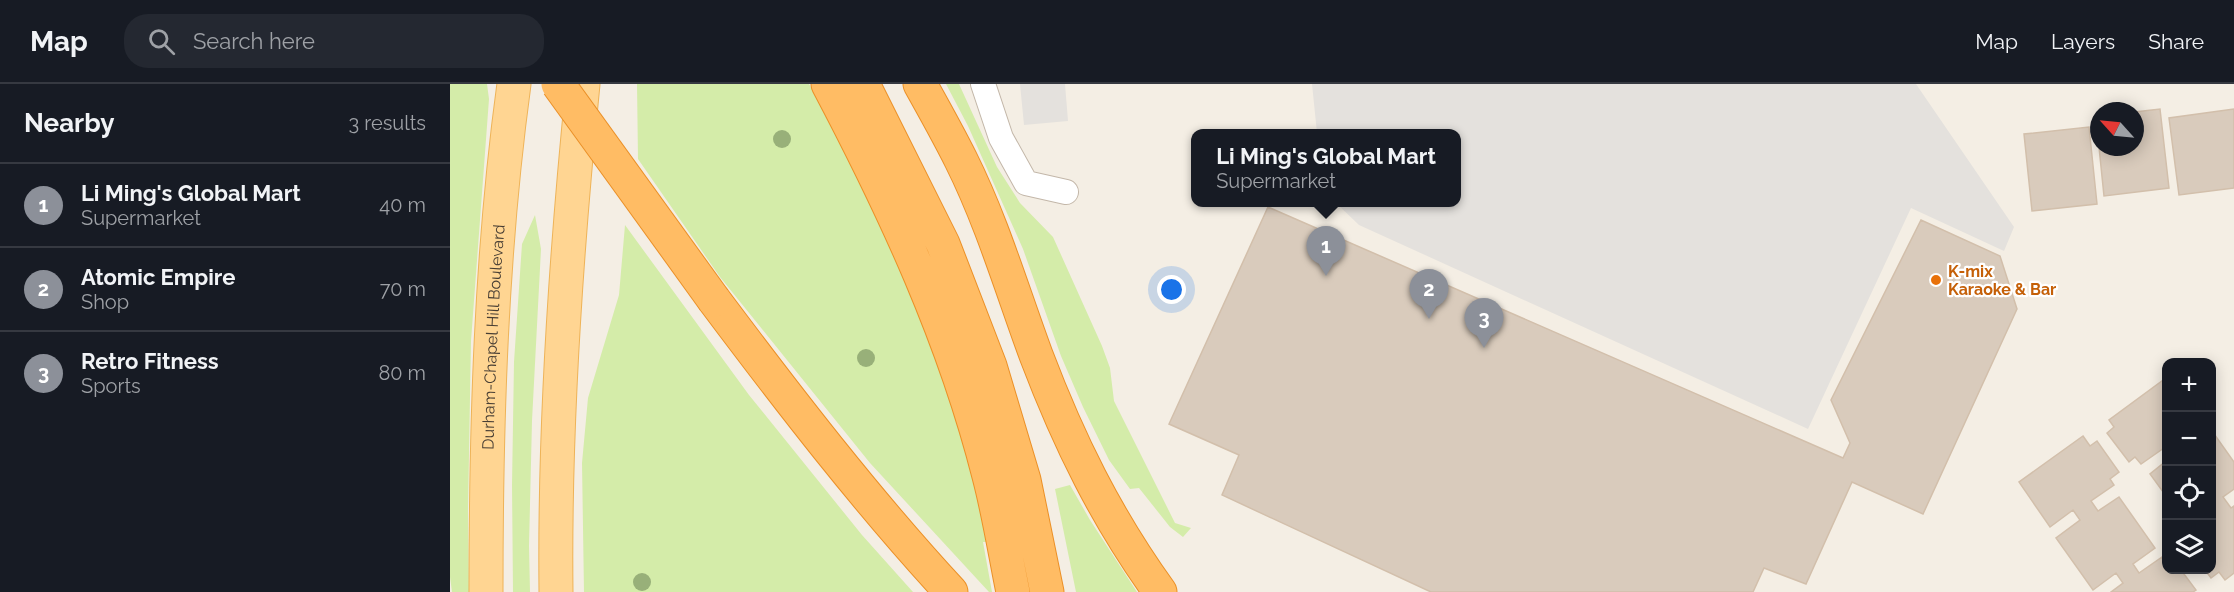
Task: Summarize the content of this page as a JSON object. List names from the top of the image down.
{
  "streets": {
    "main road": ["Durham-Chapel Hill Boulevard"]
  },
  "places": ["K-mix Karaoke & Bar"],
  "north": "top left",
  "page": {
    "header": "Map",
    "search": "Search here",
    "nav": ["Map", "Layers", "Share"],
    "heading": ["Nearby", "3 results"],
    "popup": ["Li Ming's Global Mart", "Supermarket"],
    "list": [
      {
        "mark": "1",
        "name": "Li Ming's Global Mart",
        "note": "Supermarket",
        "value": "40 m"
      },
      {
        "mark": "2",
        "name": "Atomic Empire",
        "note": "Shop",
        "value": "70 m"
      },
      {
        "mark": "3",
        "name": "Retro Fitness",
        "note": "Sports",
        "value": "80 m"
      }
    ],
    "pins": ["1", "2", "3"],
    "map_buttons": ["+", "−"]
  }
}
